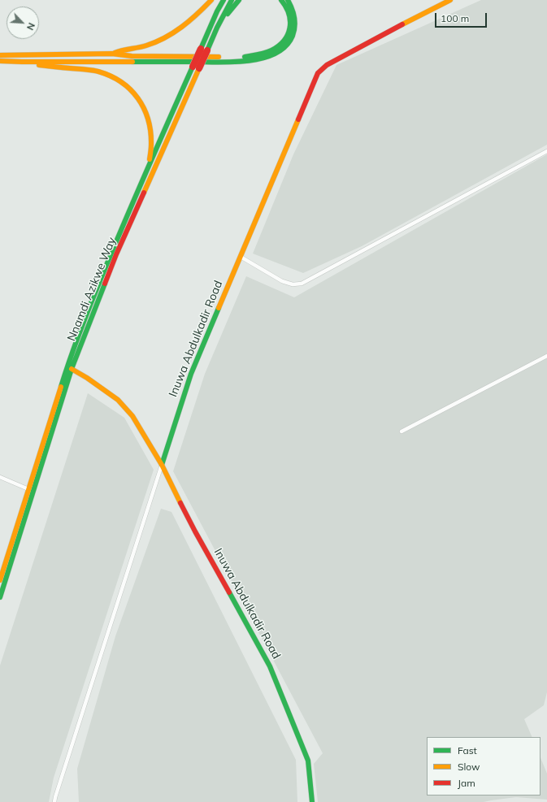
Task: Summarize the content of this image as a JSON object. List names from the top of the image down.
{
  "streets": {
    "main road": ["Nnamdi Azikwe Way", "Inuwa Abdulkadir Road"]
  },
  "legend": ["Fast", "Slow", "Jam"],
  "scale_bar": "100 m",
  "north": "bottom right"
}
